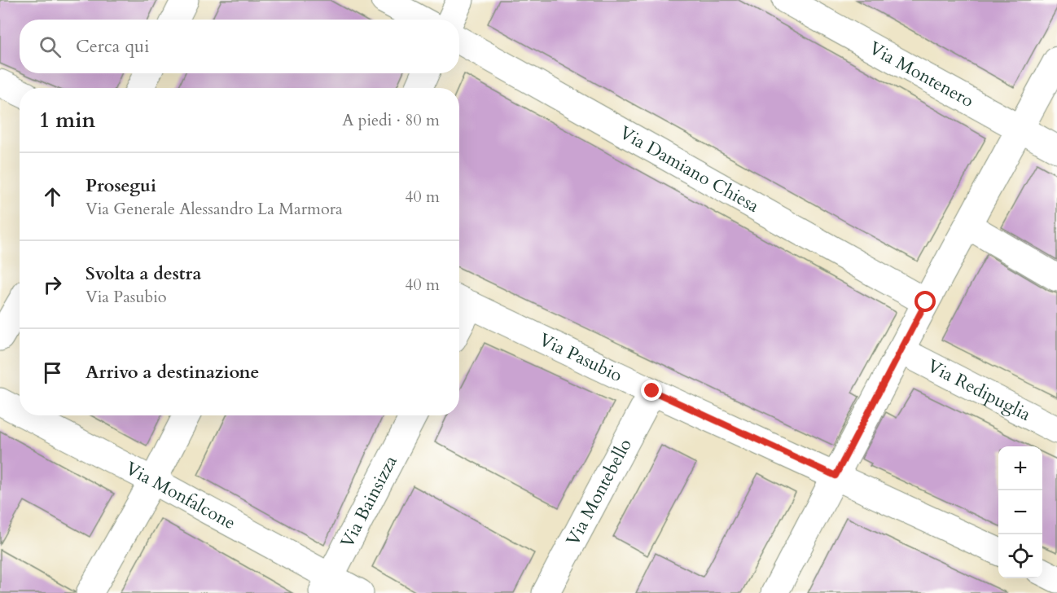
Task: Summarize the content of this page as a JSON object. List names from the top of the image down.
{
  "streets": {
    "street": [
      "Via Montenero",
      "Via Damiano Chiesa",
      "Via Pasubio",
      "Via Redipuglia",
      "Via Montebello",
      "Via Monfalcone",
      "Via Bainsizza"
    ]
  },
  "crossings": [
    ["Via Pasubio", "Via Montebello"],
    ["Via Monfalcone", "Via Bainsizza"]
  ],
  "page": {
    "search": "Cerca qui",
    "heading": ["1 min", "A piedi · 80 m"],
    "list": [
      ["Prosegui", "Via Generale Alessandro La Marmora", "40 m"],
      ["Svolta a destra", "Via Pasubio", "40 m"],
      "Arrivo a destinazione"
    ],
    "map_buttons": ["+", "−"]
  }
}
